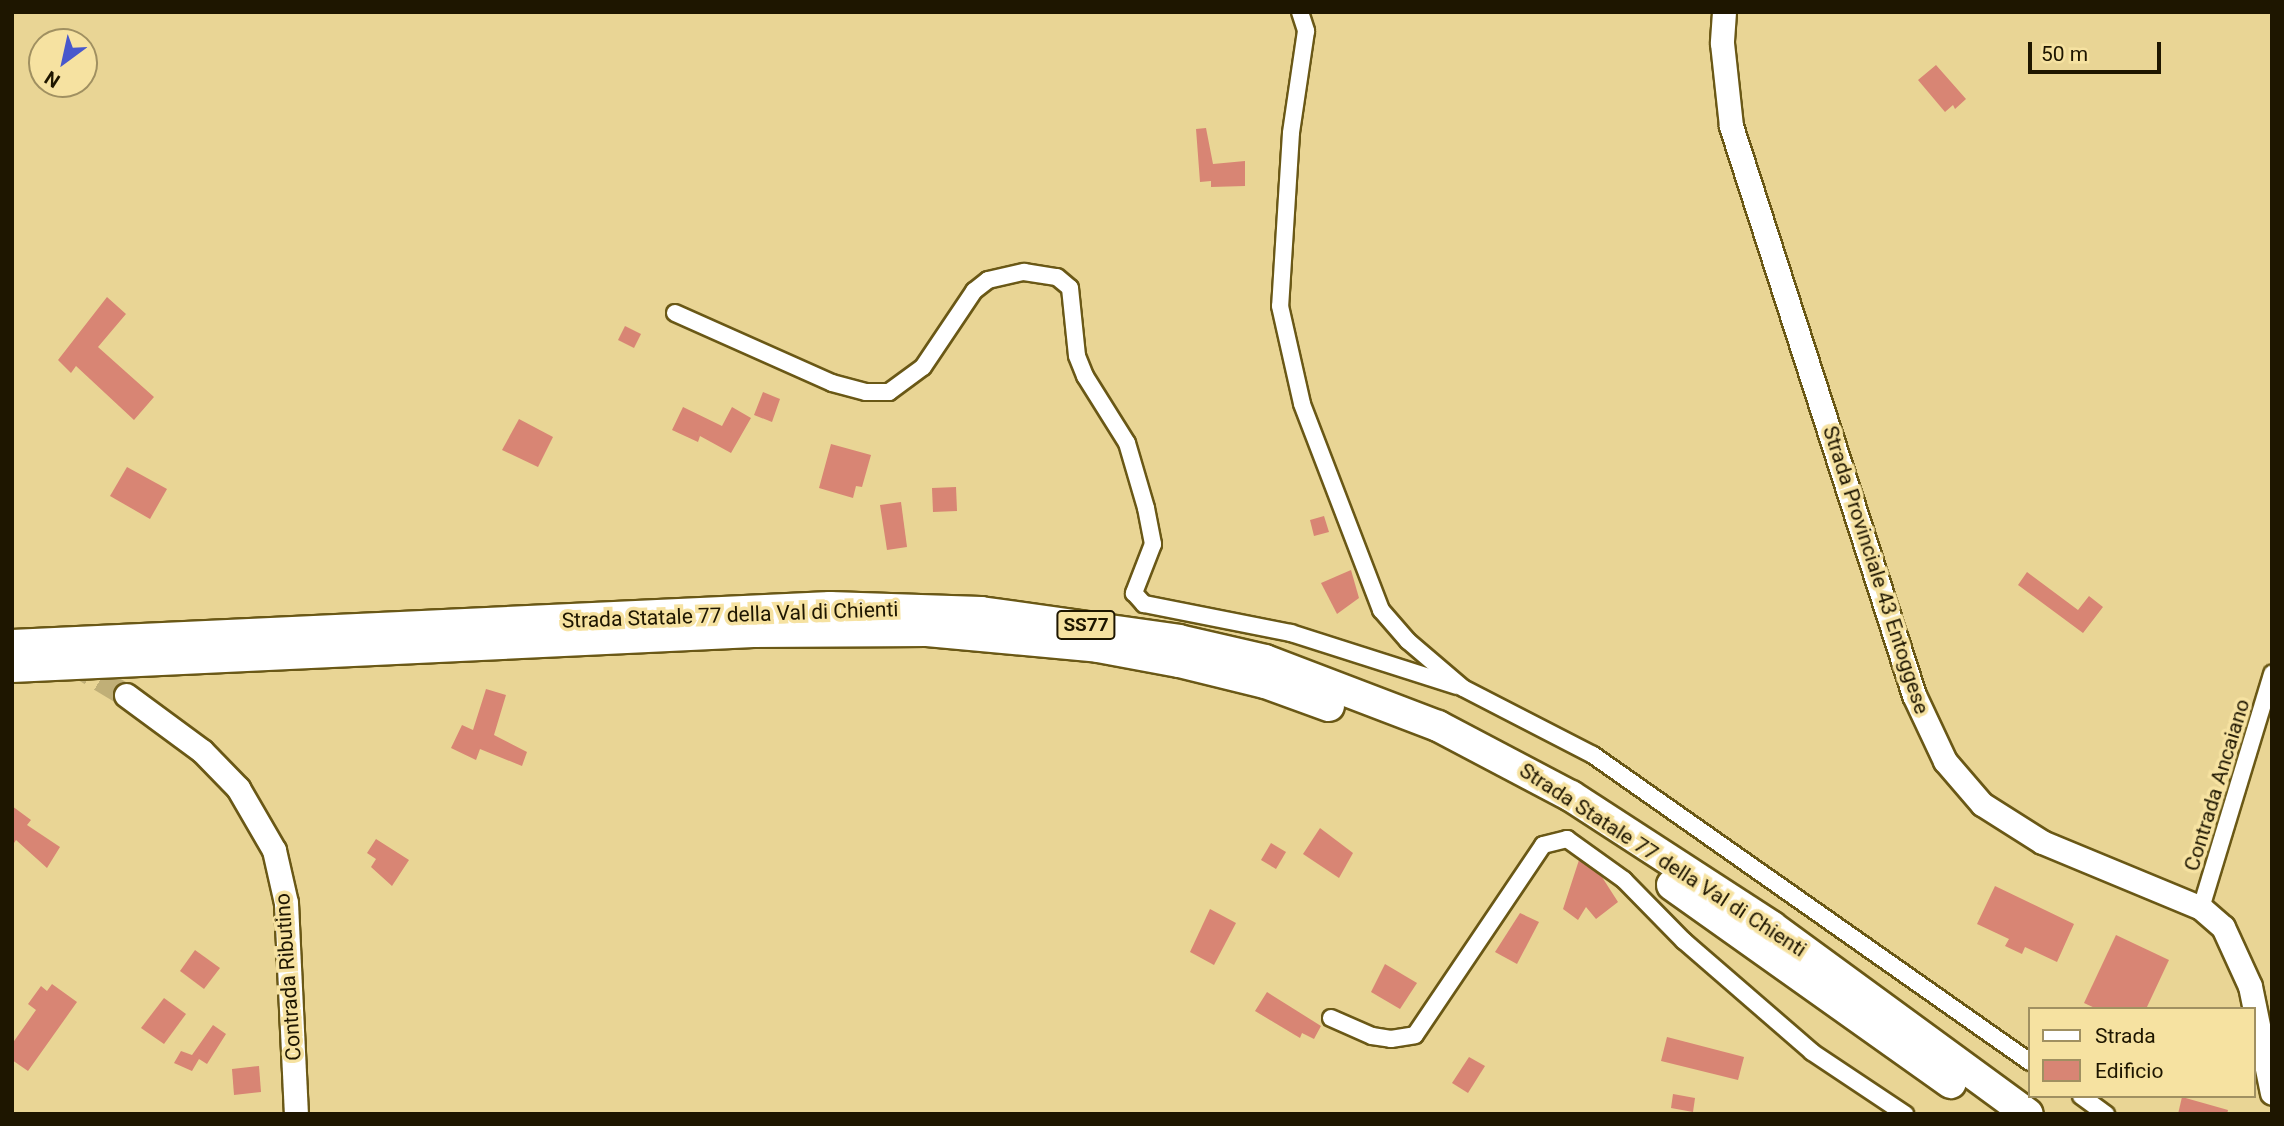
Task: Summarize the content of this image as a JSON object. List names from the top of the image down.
{
  "streets": {
    "highway": ["Strada Statale 77 della Val di Chienti", "SS77"],
    "street": ["Strada Provinciale 43 Entoggese", "Contrada Ancaiano", "Contrada Ributino"]
  },
  "crossings": [
    ["Strada Provinciale 43 Entoggese", "Contrada Ancaiano"]
  ],
  "legend": ["Strada", "Edificio"],
  "scale_bar": "50 m",
  "north": "bottom left"
}
